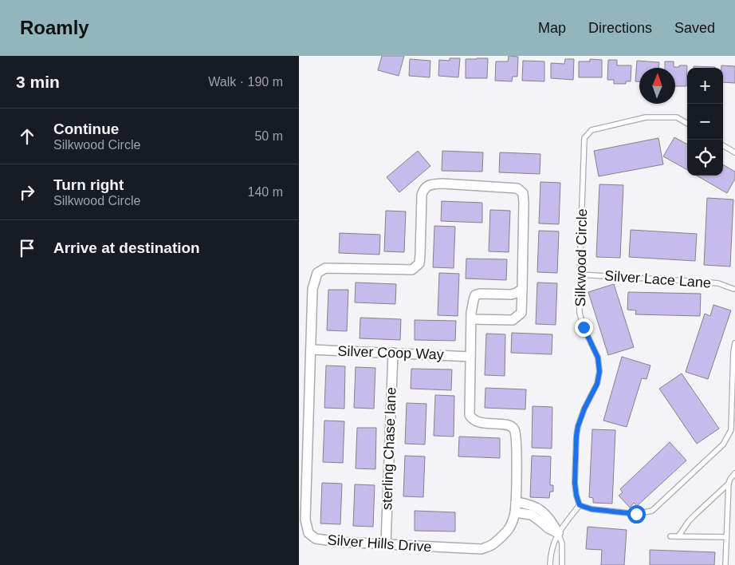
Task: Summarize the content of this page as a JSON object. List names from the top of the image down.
{
  "streets": {
    "street": ["Silver Coop Way", "sterling Chase lane", "Silver Hills Drive"],
    "lane": ["Silkwood Circle", "Silver Lace Lane"]
  },
  "crossings": [
    ["Silkwood Circle", "Silver Lace Lane"],
    ["Silver Coop Way", "sterling Chase lane"],
    ["Silver Coop Way", "Silver Hills Drive"],
    ["sterling Chase lane", "Silver Hills Drive"]
  ],
  "north": "top",
  "page": {
    "header": "Roamly",
    "nav": ["Map", "Directions", "Saved"],
    "heading": ["3 min", "Walk · 190 m"],
    "map_buttons": ["+", "−"],
    "list": [
      ["Continue", "Silkwood Circle", "50 m"],
      ["Turn right", "Silkwood Circle", "140 m"],
      "Arrive at destination"
    ]
  }
}
